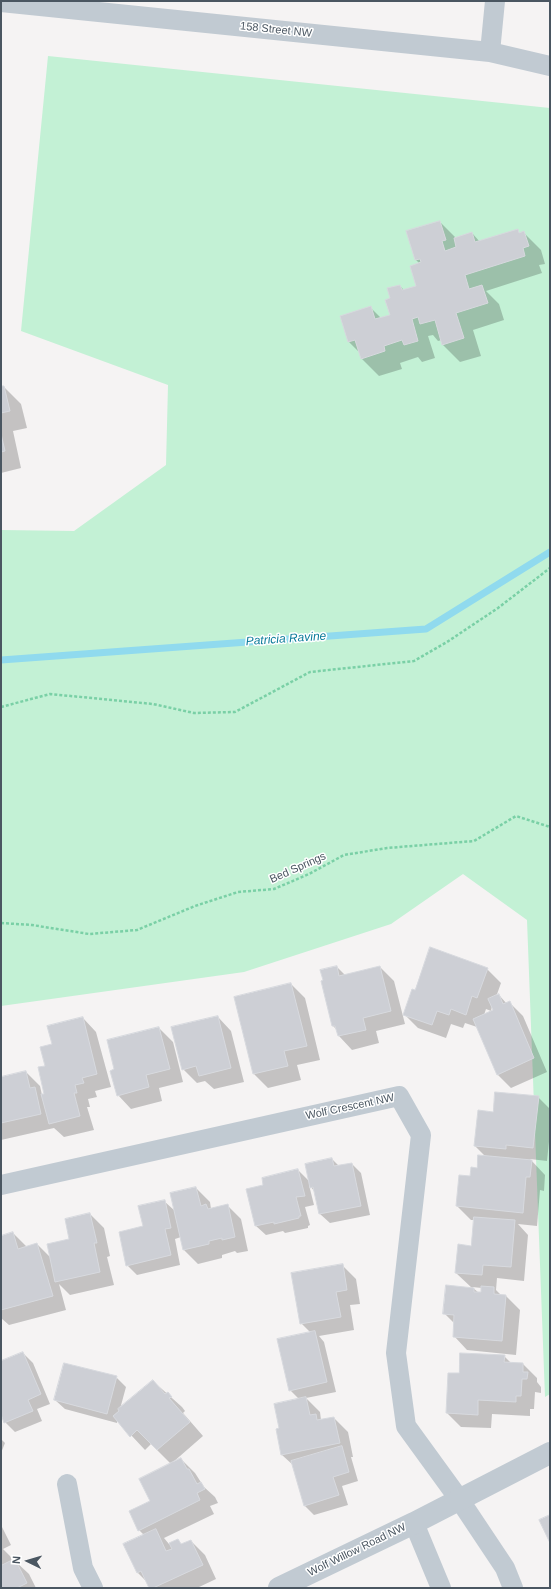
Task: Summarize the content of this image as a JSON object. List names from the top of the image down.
{
  "streets": {
    "street": ["158 Street NW", "Wolf Crescent NW", "Wolf Willow Road NW"],
    "path": ["Bed Springs"]
  },
  "crossings": [
    ["Wolf Crescent NW", "Wolf Willow Road NW"]
  ],
  "water": ["Patricia Ravine"],
  "north": "left"
}
